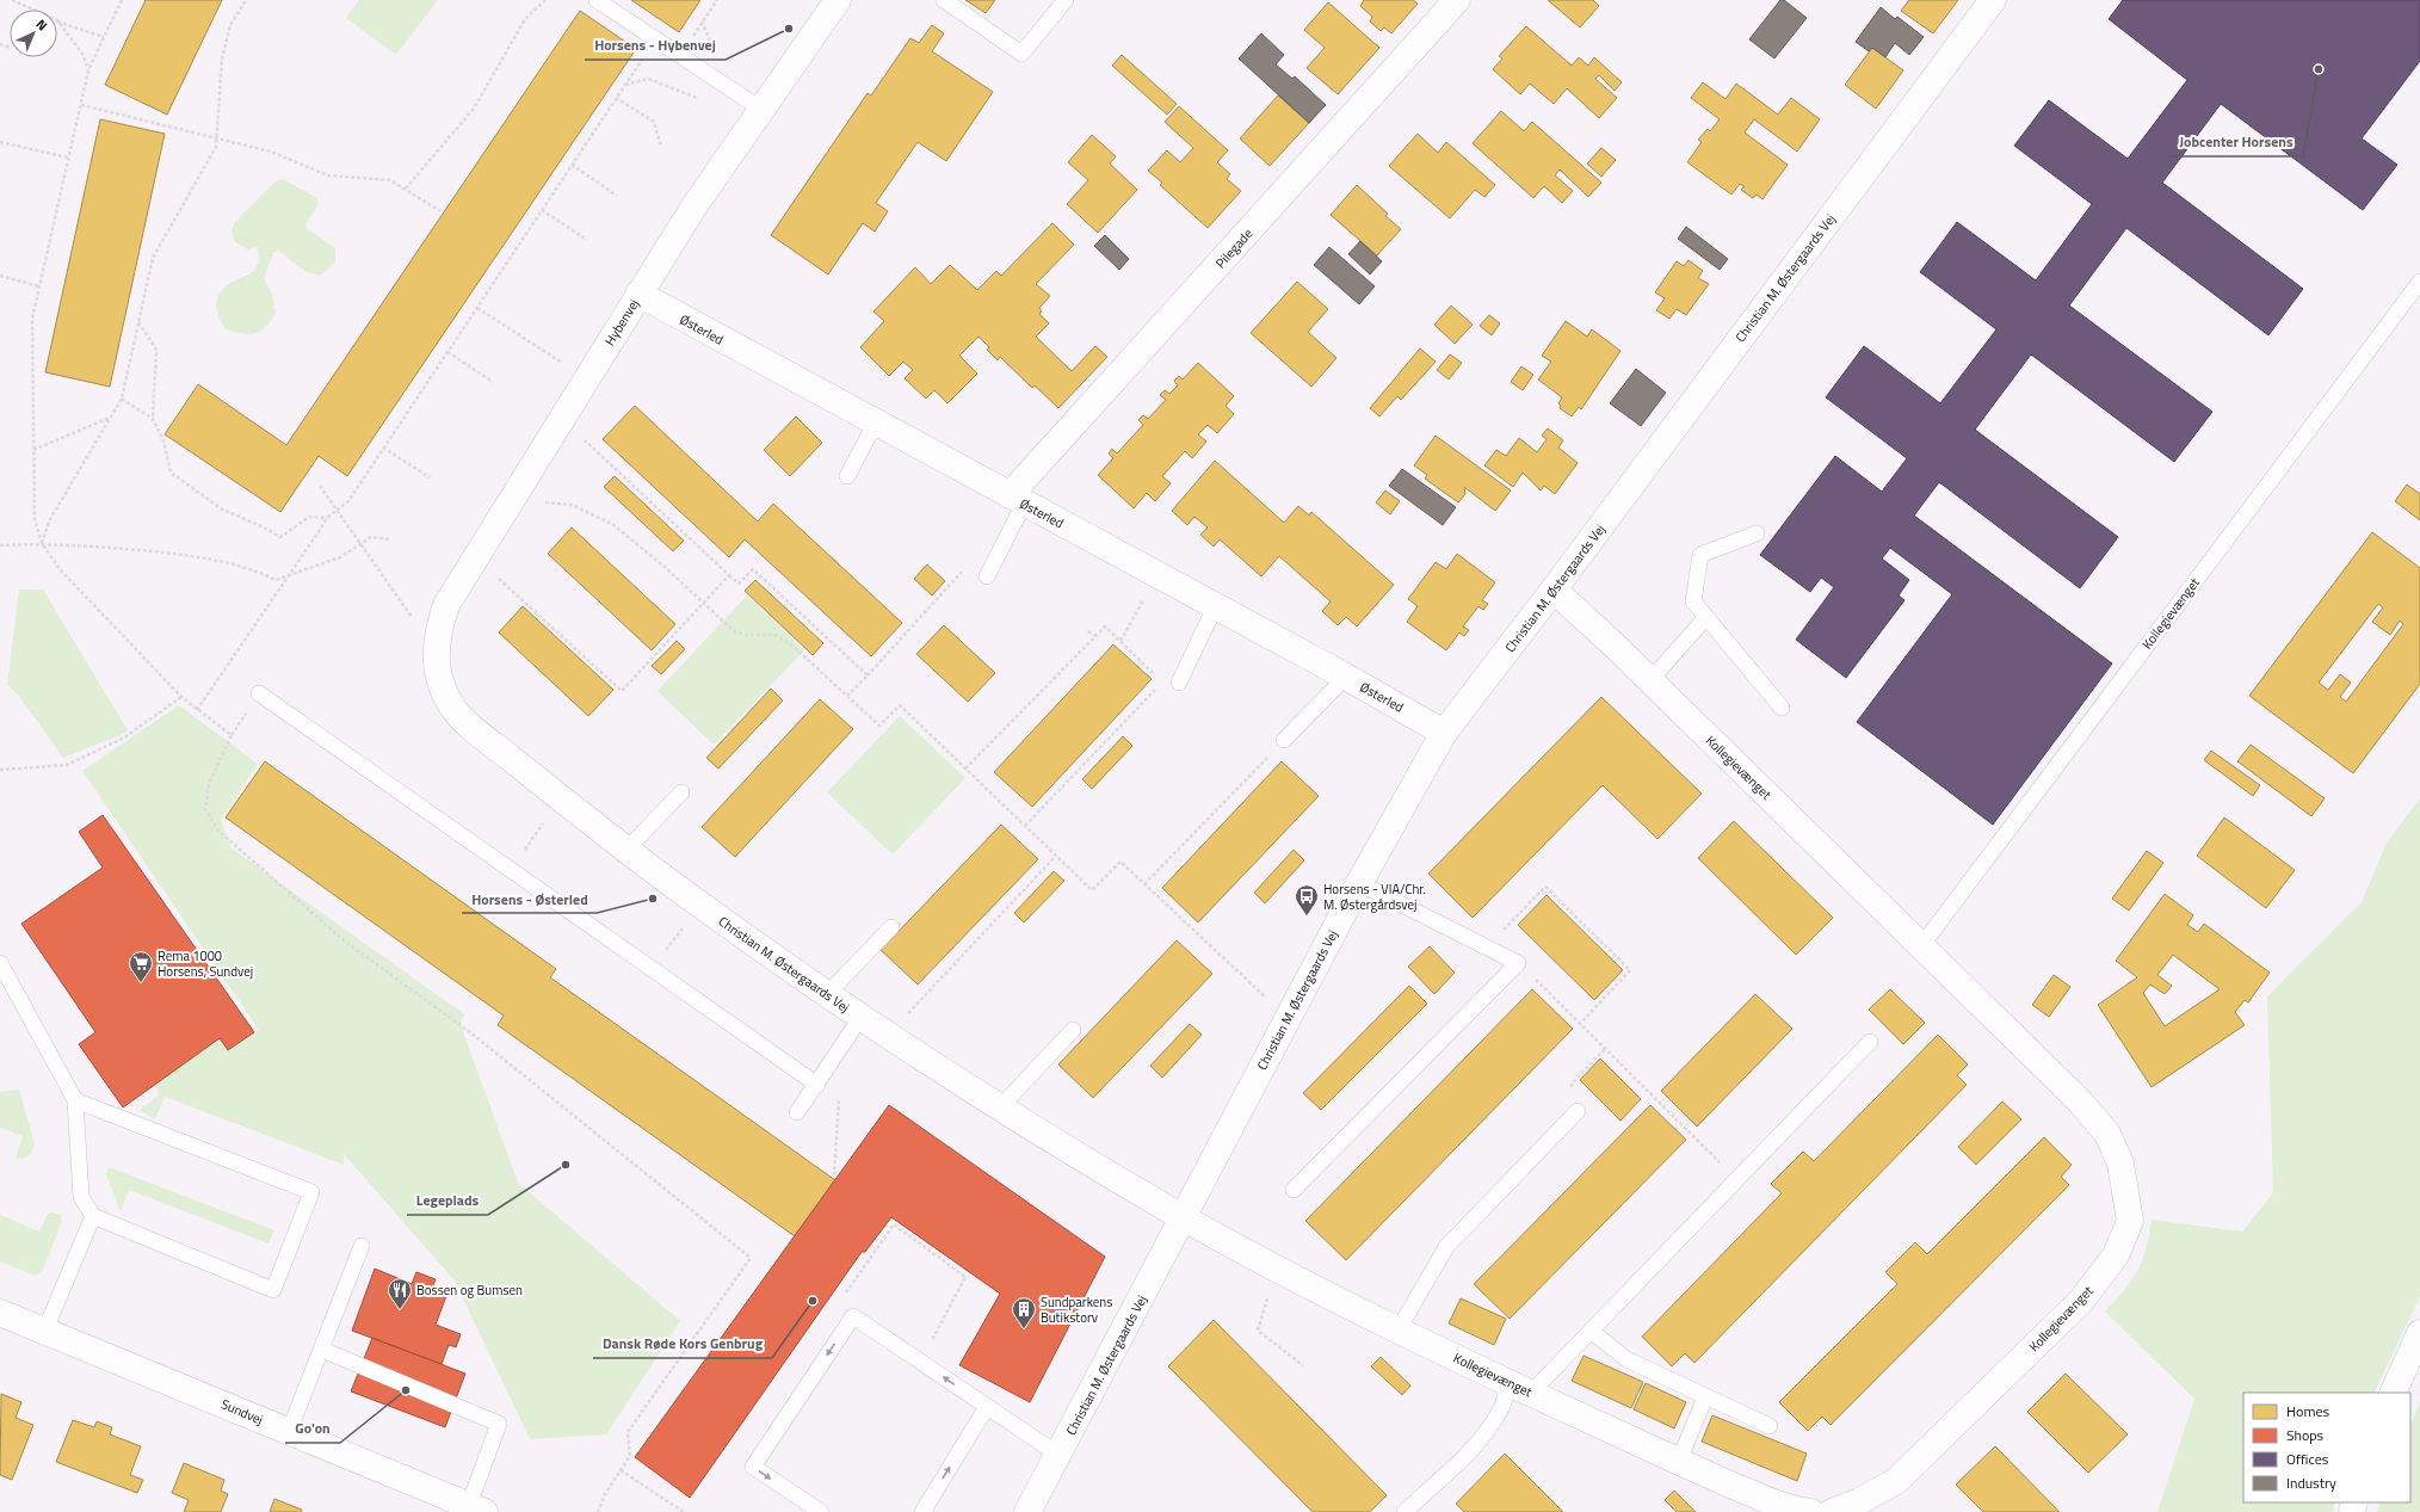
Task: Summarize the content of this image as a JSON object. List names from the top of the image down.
{
  "streets": {
    "street": [
      "Pilegade",
      "Christian M. Østergaards Vej",
      "Hybenvej",
      "Østerled",
      "Kollegievænget",
      "Sundvej"
    ]
  },
  "crossings": [
    ["Pilegade", "Østerled"],
    ["Christian M. Østergaards Vej", "Hybenvej"],
    ["Christian M. Østergaards Vej", "Østerled"],
    ["Christian M. Østergaards Vej", "Kollegievænget"],
    ["Hybenvej", "Østerled"]
  ],
  "places": {
    "other": [
      "Horsens - Hybenvej",
      "Jobcenter Horsens",
      "Horsens - Østerled",
      "Legeplads",
      "Dansk Røde Kors Genbrug",
      "Go'on"
    ],
    "bus stop": ["Horsens - VIA/Chr. M. Østergårdsvej"],
    "supermarket": ["Rema 1000 Horsens, Sundvej"],
    "restaurant": ["Bossen og Bumsen"],
    "building": ["Sundparkens Butikstorv"]
  },
  "legend": [
    "Homes",
    "Shops",
    "Offices",
    "Industry"
  ],
  "north": "top right"
}
